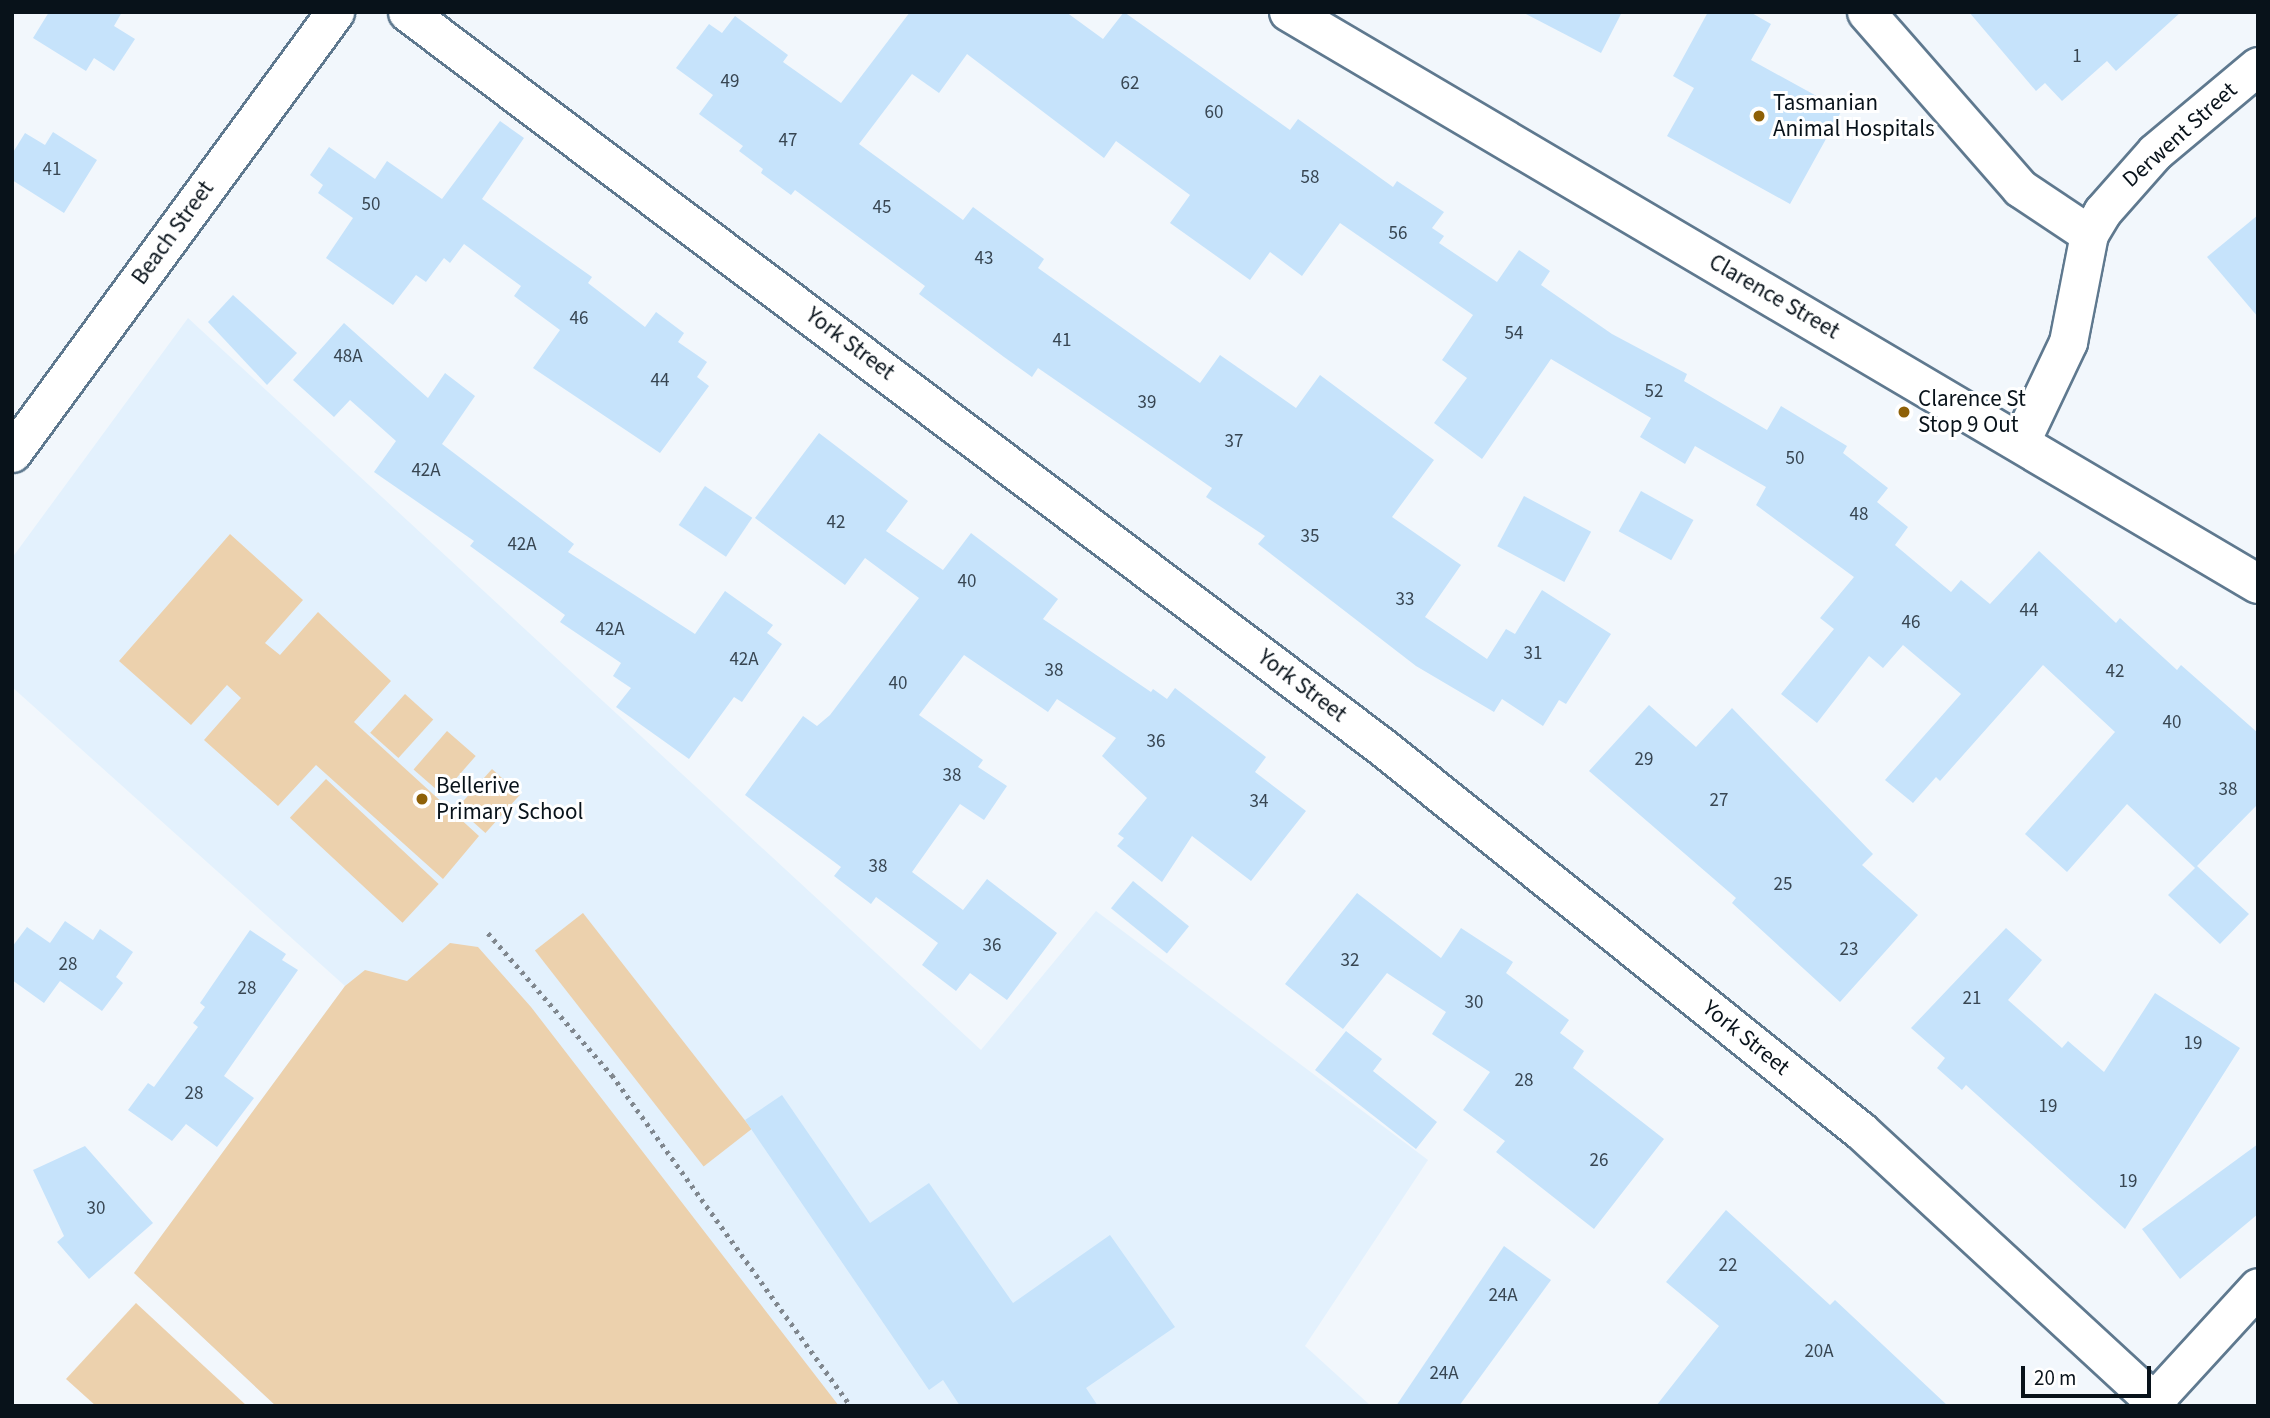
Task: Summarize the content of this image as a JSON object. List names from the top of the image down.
{
  "streets": {
    "main road": ["Clarence Street"],
    "street": ["Derwent Street", "Beach Street", "York Street"]
  },
  "crossings": [
    ["Derwent Street", "Clarence Street"]
  ],
  "places": ["Tasmanian Animal Hospitals", "Clarence St Stop 9 Out", "Bellerive Primary School"],
  "house_numbers": [
    "1",
    "49",
    "62",
    "60",
    "47",
    "41",
    "58",
    "50",
    "45",
    "56",
    "43",
    "46",
    "54",
    "41",
    "48A",
    "44",
    "52",
    "39",
    "37",
    "50",
    "42A",
    "48",
    "42",
    "35",
    "42A",
    "40",
    "33",
    "44",
    "46",
    "42A",
    "31",
    "42A",
    "38",
    "42",
    "40",
    "40",
    "36",
    "29",
    "38",
    "38",
    "27",
    "34",
    "38",
    "25",
    "36",
    "23",
    "32",
    "28",
    "28",
    "21",
    "30",
    "19",
    "28",
    "28",
    "19",
    "26",
    "19",
    "30",
    "22",
    "24A",
    "20A",
    "24A"
  ],
  "scale_bar": "20 m"
}
